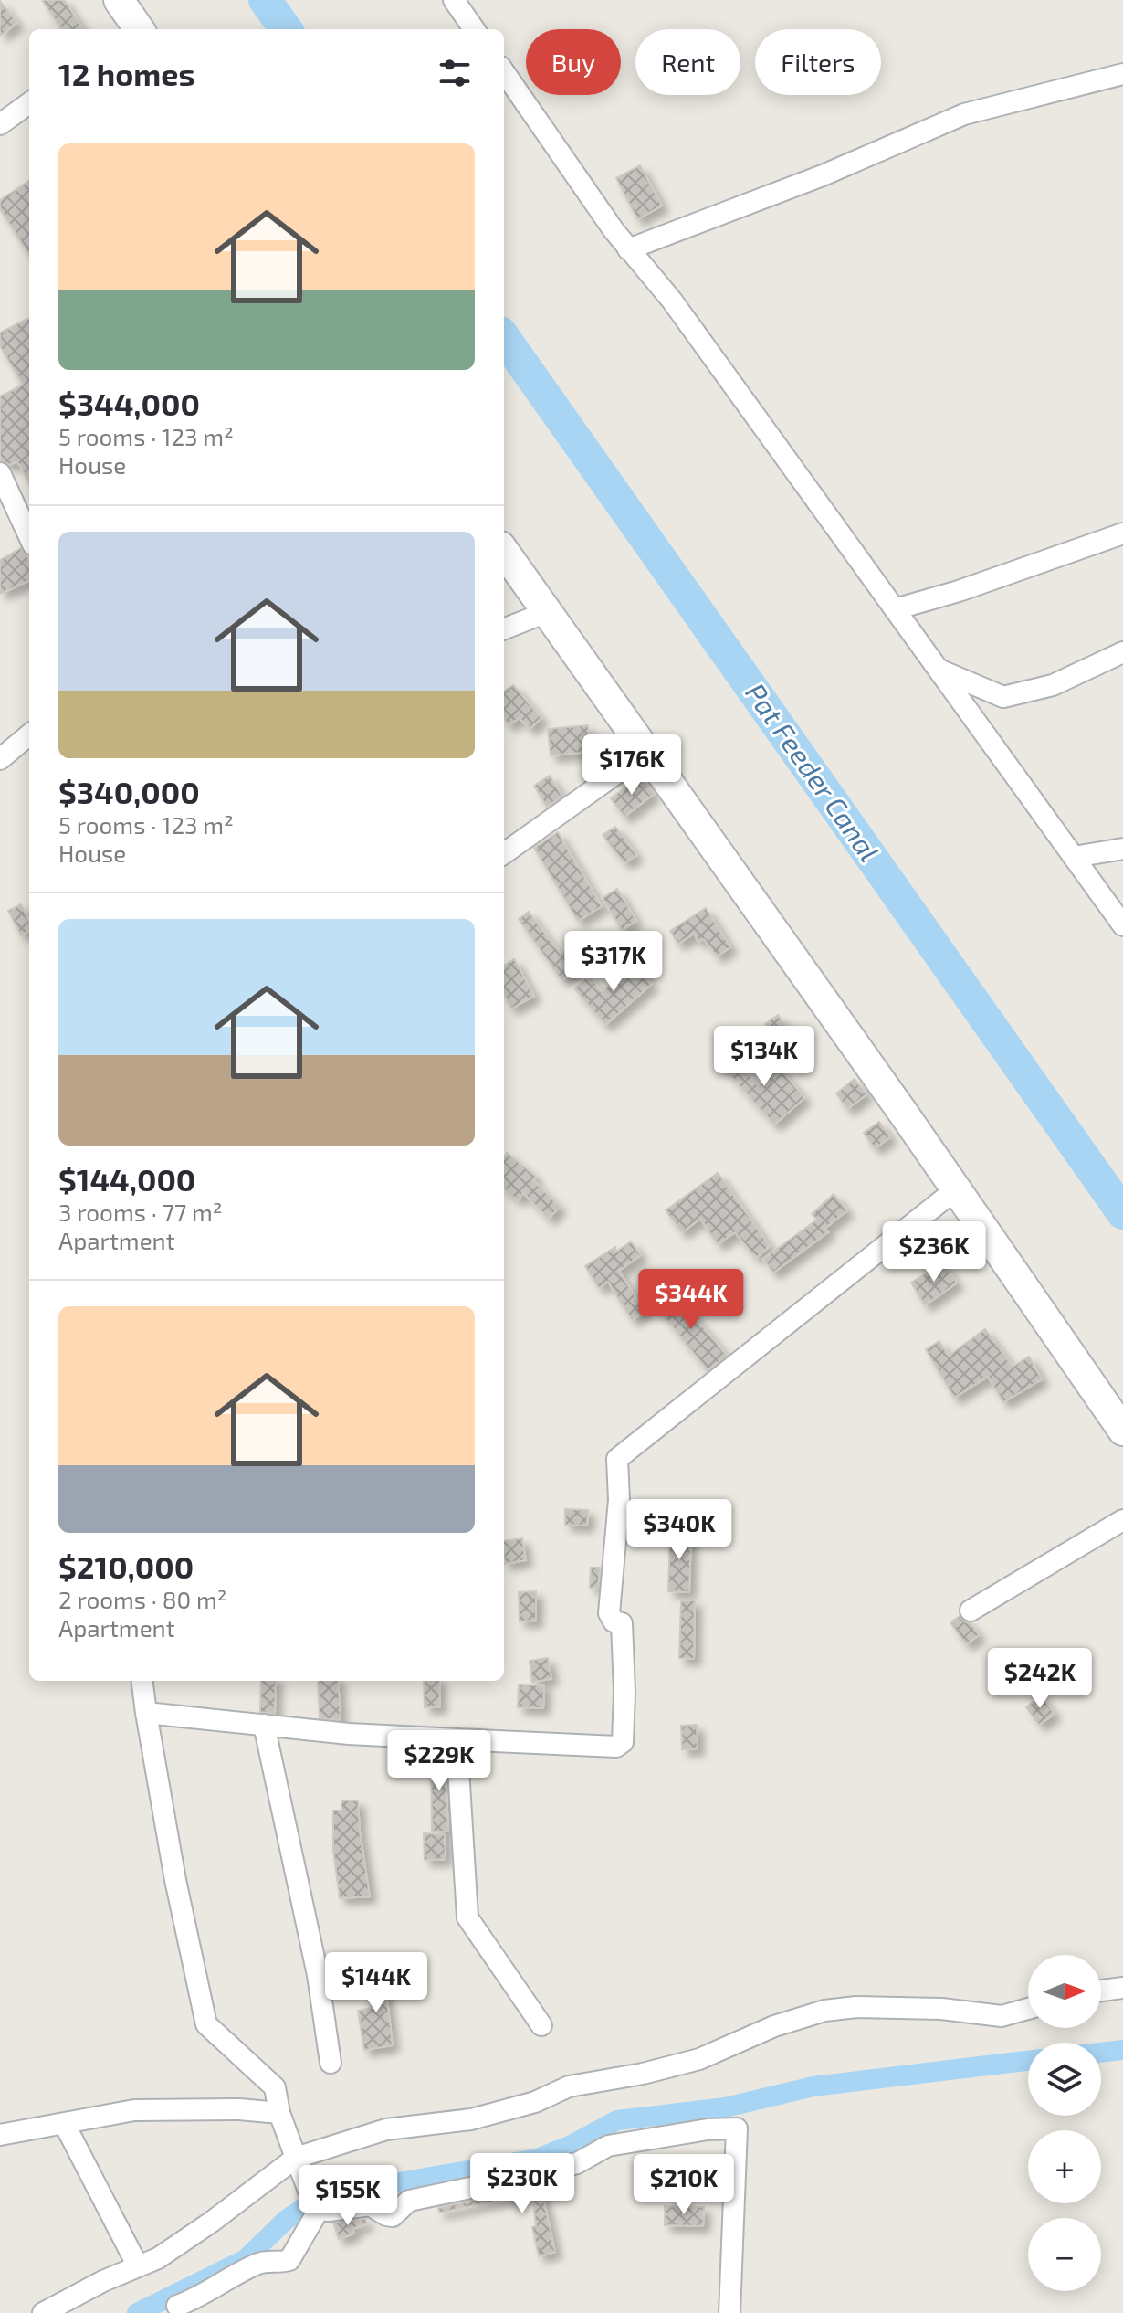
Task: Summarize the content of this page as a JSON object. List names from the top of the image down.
{
  "water": ["Pat Feeder Canal"],
  "north": "right",
  "page": {
    "chip": ["Buy", "Rent", "Filters"],
    "heading": "12 homes",
    "list": [
      {
        "name": "$344,000",
        "note": "5 rooms · 123 m² · House"
      },
      {
        "name": "$340,000",
        "note": "5 rooms · 123 m² · House"
      },
      {
        "name": "$144,000",
        "note": "3 rooms · 77 m² · Apartment"
      },
      {
        "name": "$210,000",
        "note": "2 rooms · 80 m² · Apartment"
      }
    ],
    "price": [
      "$176K",
      "$317K",
      "$134K",
      "$236K",
      "$344K",
      "$340K",
      "$242K",
      "$229K",
      "$144K",
      "$230K",
      "$210K",
      "$155K"
    ],
    "map_buttons": ["+", "−"]
  }
}
